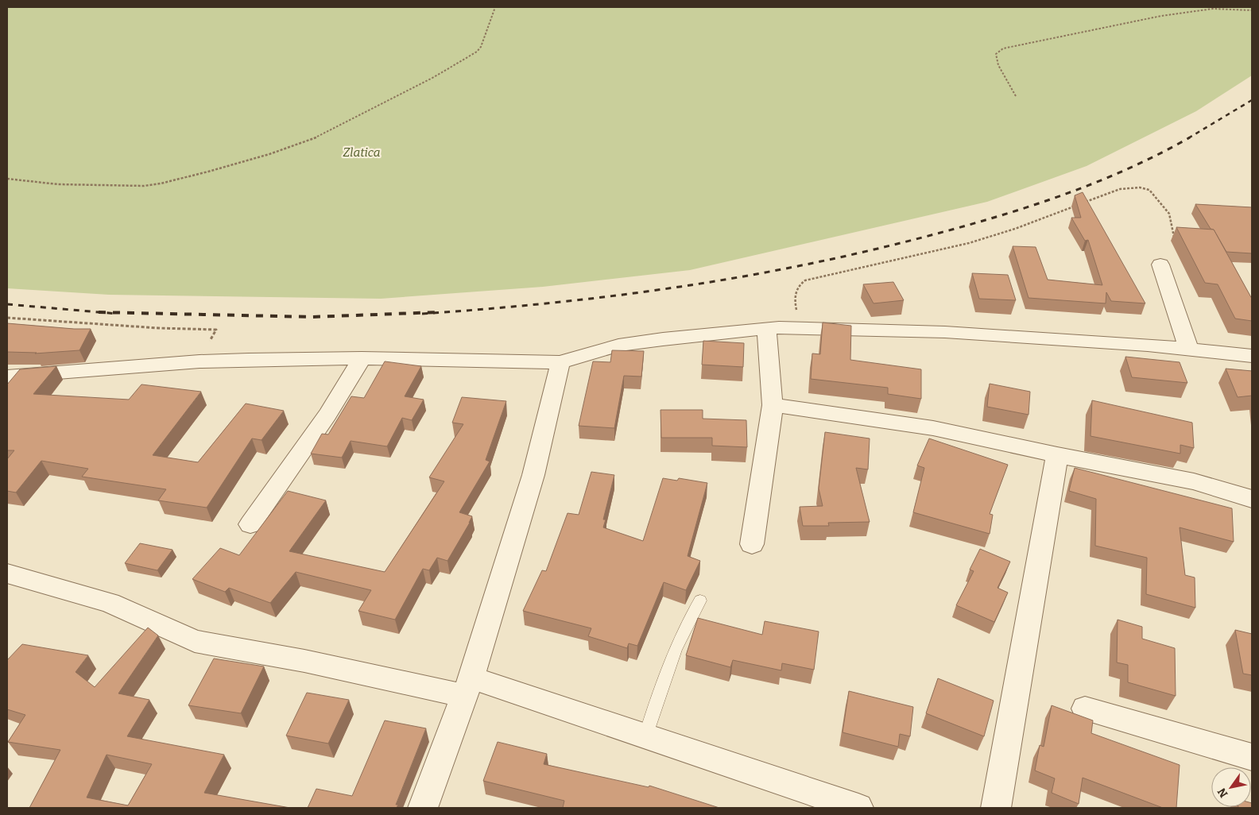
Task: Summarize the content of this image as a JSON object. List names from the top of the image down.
{
  "parks": ["Zlatica"],
  "north": "bottom left"
}
